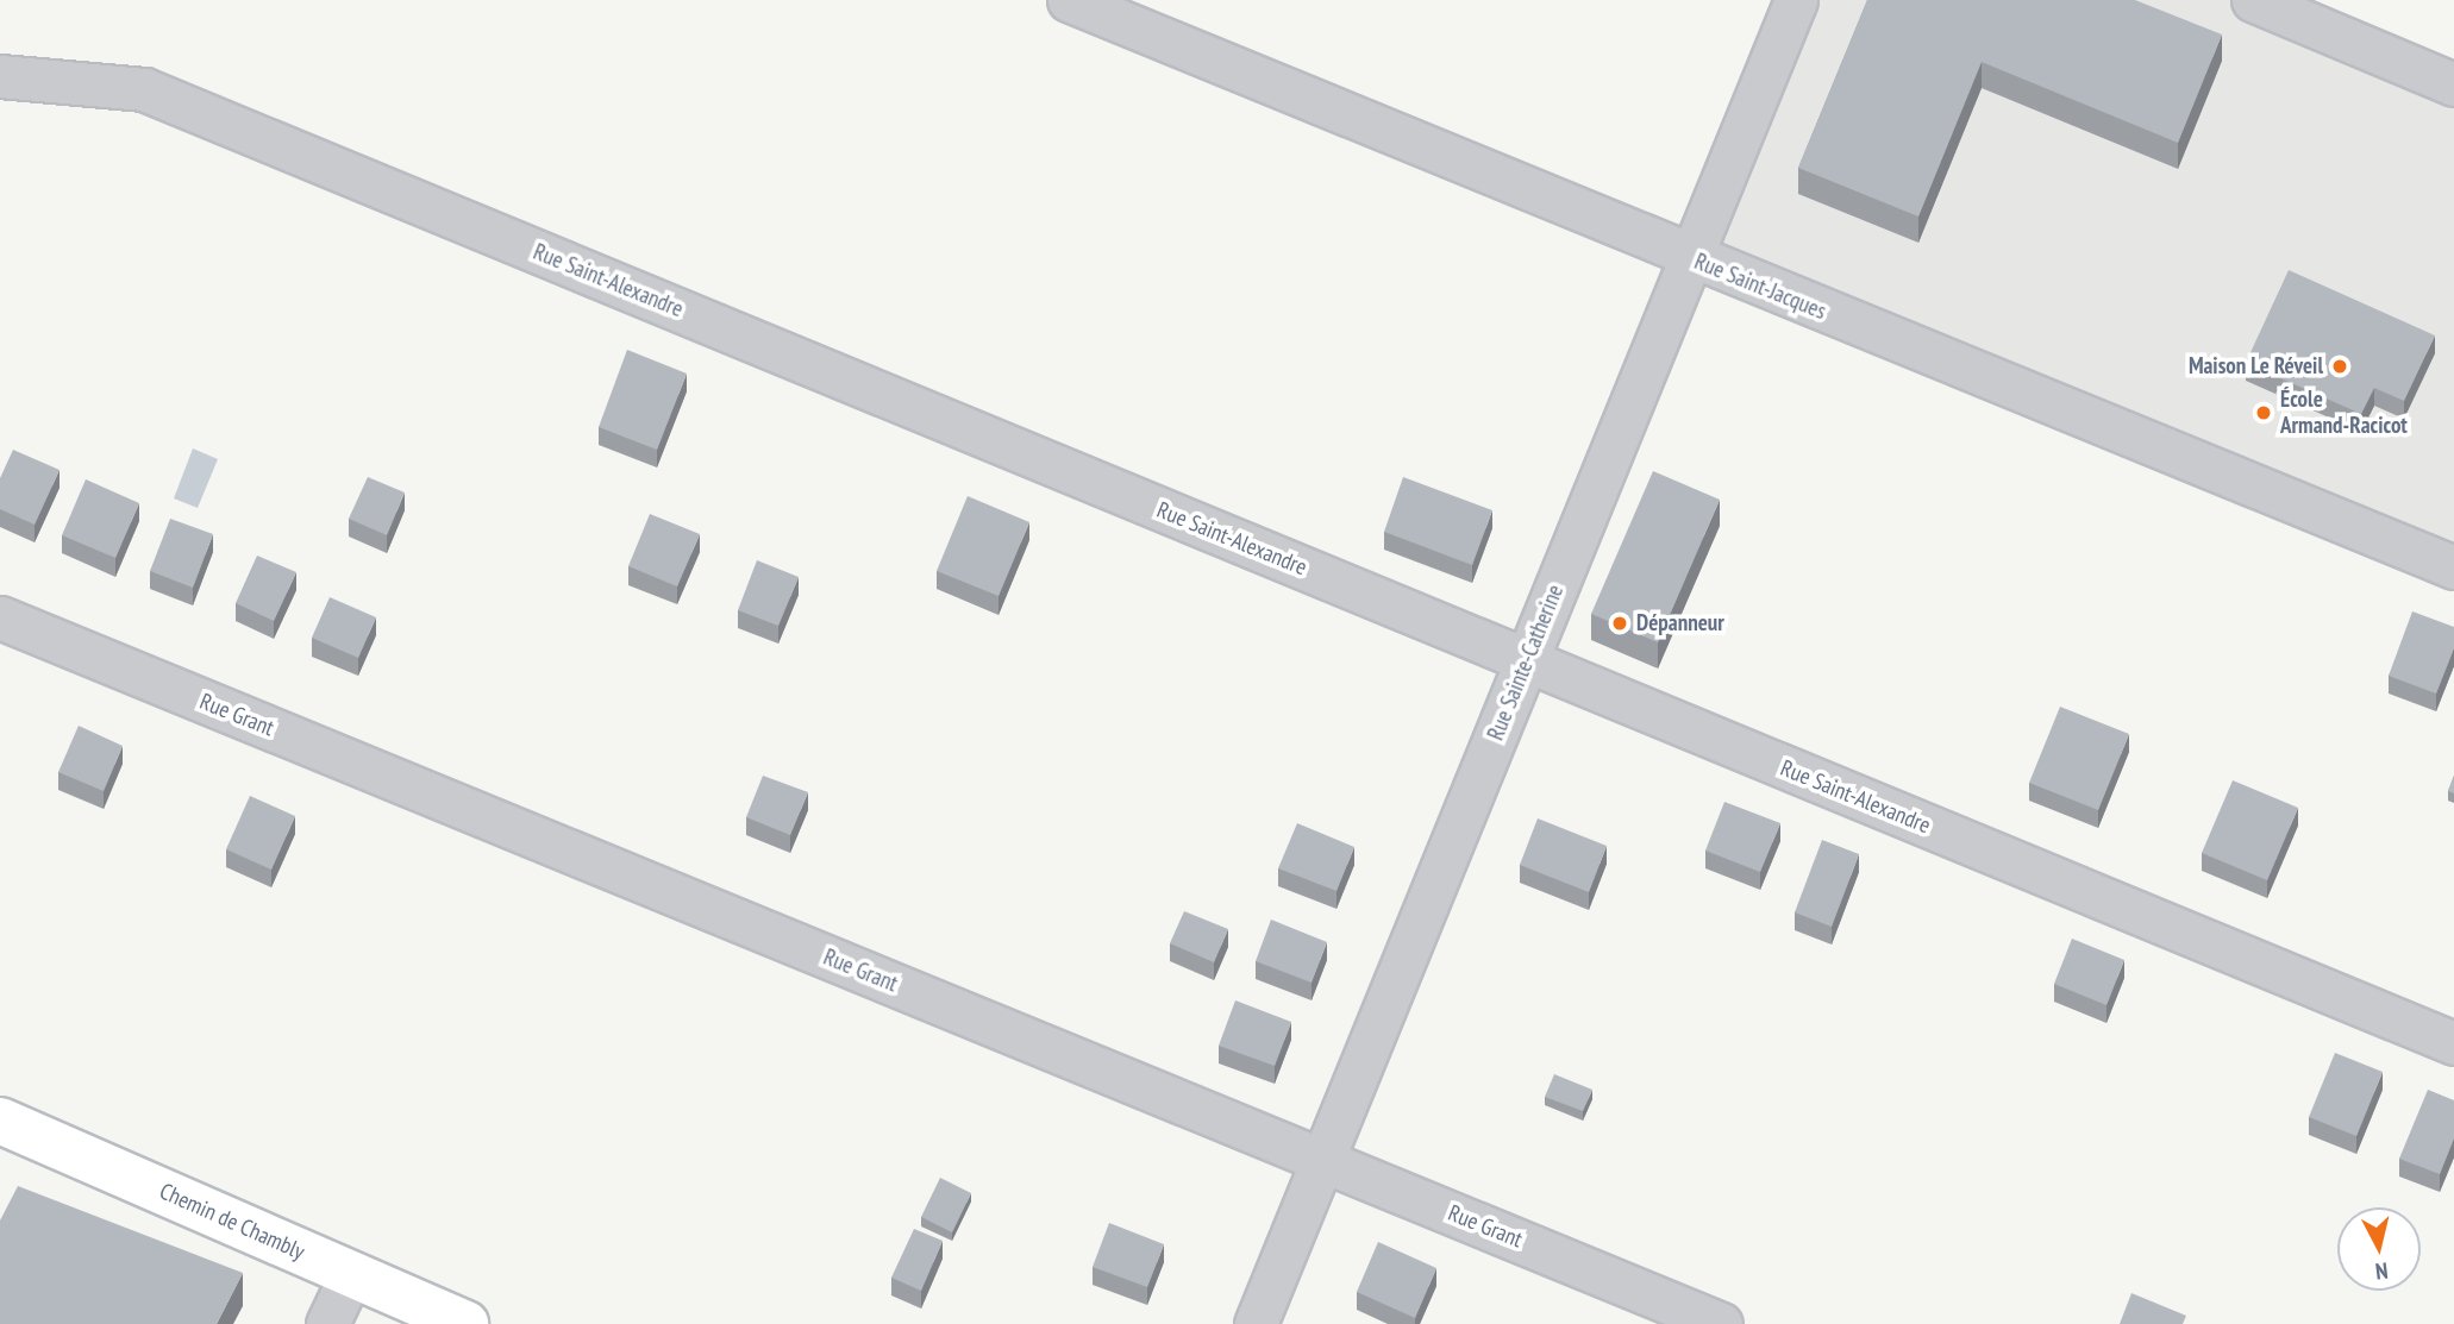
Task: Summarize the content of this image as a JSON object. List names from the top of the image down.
{
  "streets": {
    "main road": ["Chemin de Chambly"],
    "street": [
      "Rue Saint-Alexandre",
      "Rue Saint-Jacques",
      "Rue Sainte-Catherine",
      "Rue Grant"
    ]
  },
  "crossings": [
    ["Rue Saint-Alexandre", "Rue Sainte-Catherine"],
    ["Rue Saint-Jacques", "Rue Sainte-Catherine"],
    ["Rue Sainte-Catherine", "Rue Grant"]
  ],
  "places": ["Maison Le Réveil", "École Armand-Racicot", "Dépanneur"],
  "north": "bottom"
}
